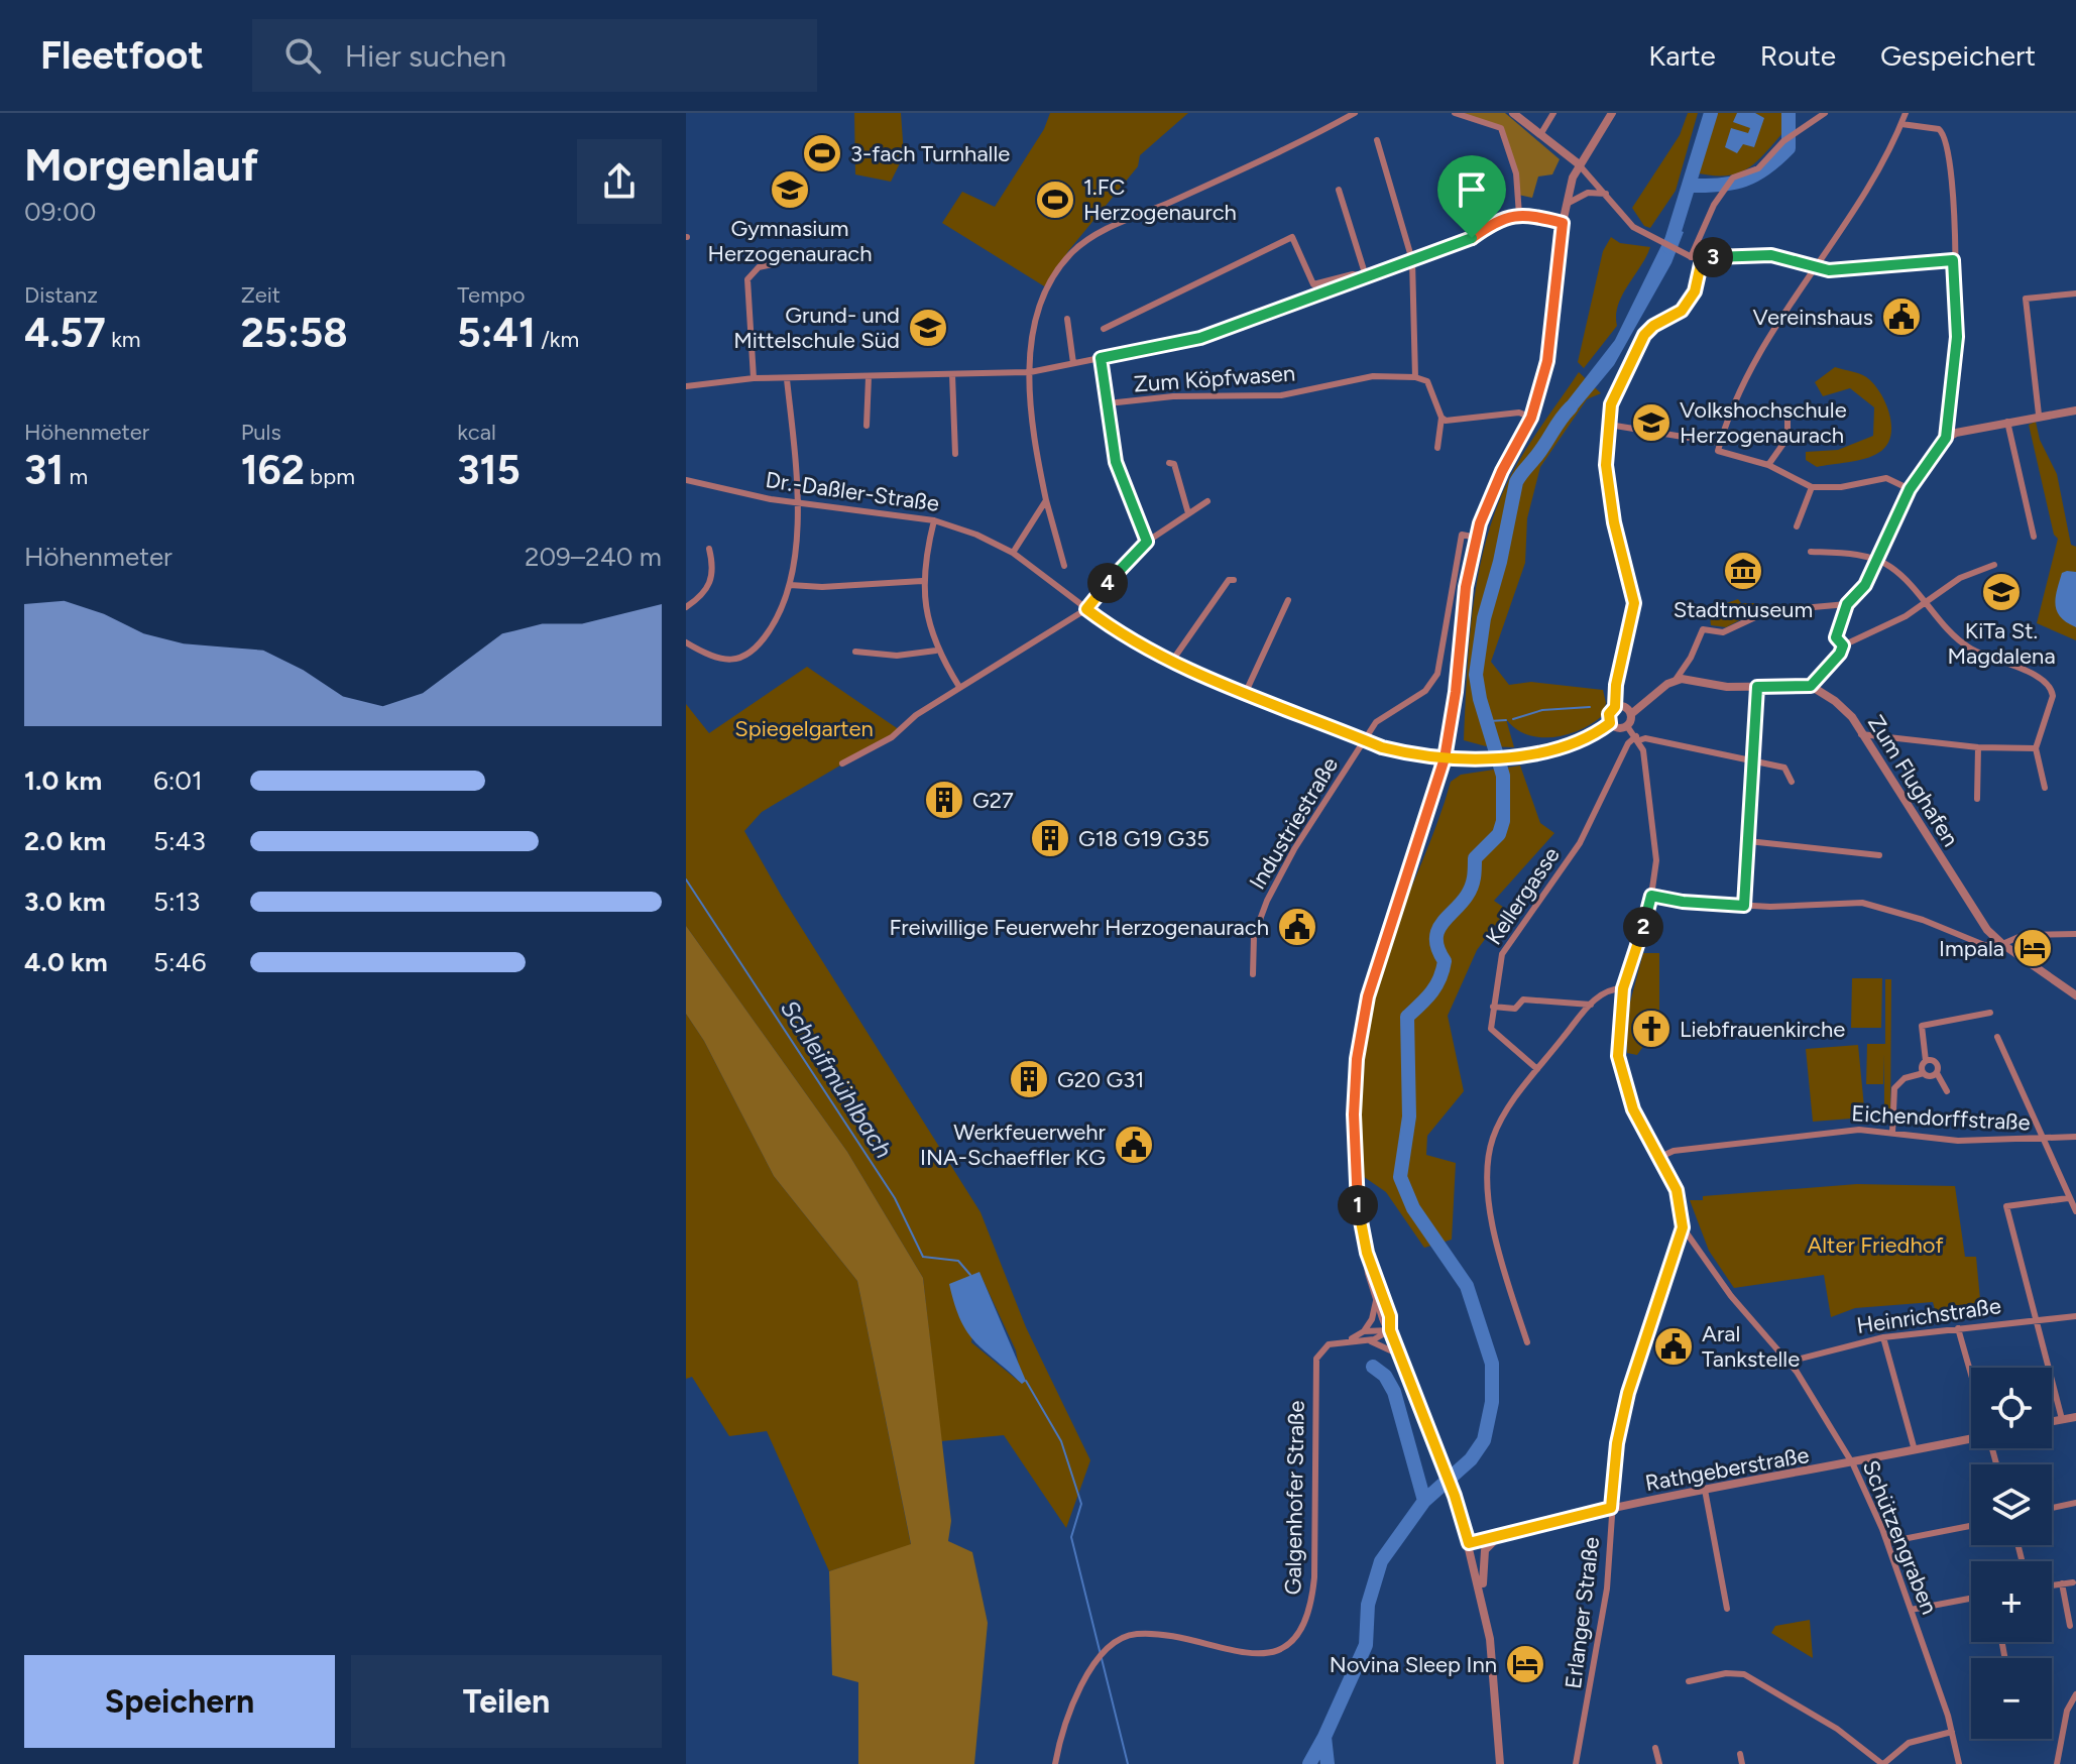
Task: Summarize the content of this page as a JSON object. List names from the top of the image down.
{
  "streets": {
    "street": [
      "Zum Köpfwasen",
      "Dr.-Daßler-Straße",
      "Zum Flughafen",
      "Industriestraße",
      "Kellergasse",
      "Eichendorffstraße",
      "Heinrichstraße",
      "Rathgeberstraße",
      "Galgenhofer Straße",
      "Schützengraben",
      "Erlanger Straße"
    ]
  },
  "crossings": [
    ["Dr.-Daßler-Straße", "Industriestraße"],
    ["Heinrichstraße", "Schützengraben"],
    ["Rathgeberstraße", "Schützengraben"],
    ["Rathgeberstraße", "Erlanger Straße"],
    ["Schützengraben", "Erlanger Straße"]
  ],
  "water": ["Schleifmühlbach"],
  "parks": ["Spiegelgarten", "Alter Friedhof"],
  "places": {
    "sports": ["3-fach Turnhalle", "1.FC Herzogenaurch"],
    "school or university": [
      "Gymnasium Herzogenaurach",
      "Grund- und Mittelschule Süd",
      "Volkshochschule Herzogenaurach",
      "KiTa St. Magdalena"
    ],
    "public building": [
      "Vereinshaus",
      "Freiwillige Feuerwehr Herzogenaurach",
      "Werkfeuerwehr INA-Schaeffler KG",
      "Aral Tankstelle"
    ],
    "museum": ["Stadtmuseum"],
    "building": ["G27", "G18 G19 G35", "G20 G31"],
    "hotel": ["Impala", "Novina Sleep Inn"],
    "church": ["Liebfrauenkirche"]
  },
  "page": {
    "header": "Fleetfoot",
    "search": "Hier suchen",
    "nav": ["Karte", "Route", "Gespeichert"],
    "heading": ["Morgenlauf", "09:00"],
    "pins": [
      "3",
      "4",
      "2",
      "1"
    ],
    "stats": [
      ["Distanz", "4.57 km"],
      ["Zeit", "25:58"],
      ["Tempo", "5:41 /km"],
      ["Höhenmeter", "31 m"],
      ["Puls", "162 bpm"],
      ["kcal", "315"]
    ],
    "chart": ["Höhenmeter", "209–240 m"],
    "list": [
      {
        "name": "1.0 km",
        "note": "6:01"
      },
      {
        "name": "2.0 km",
        "note": "5:43"
      },
      {
        "name": "3.0 km",
        "note": "5:13"
      },
      {
        "name": "4.0 km",
        "note": "5:46"
      }
    ],
    "map_buttons": ["+", "−"],
    "buttons": ["Speichern", "Teilen"]
  }
}
